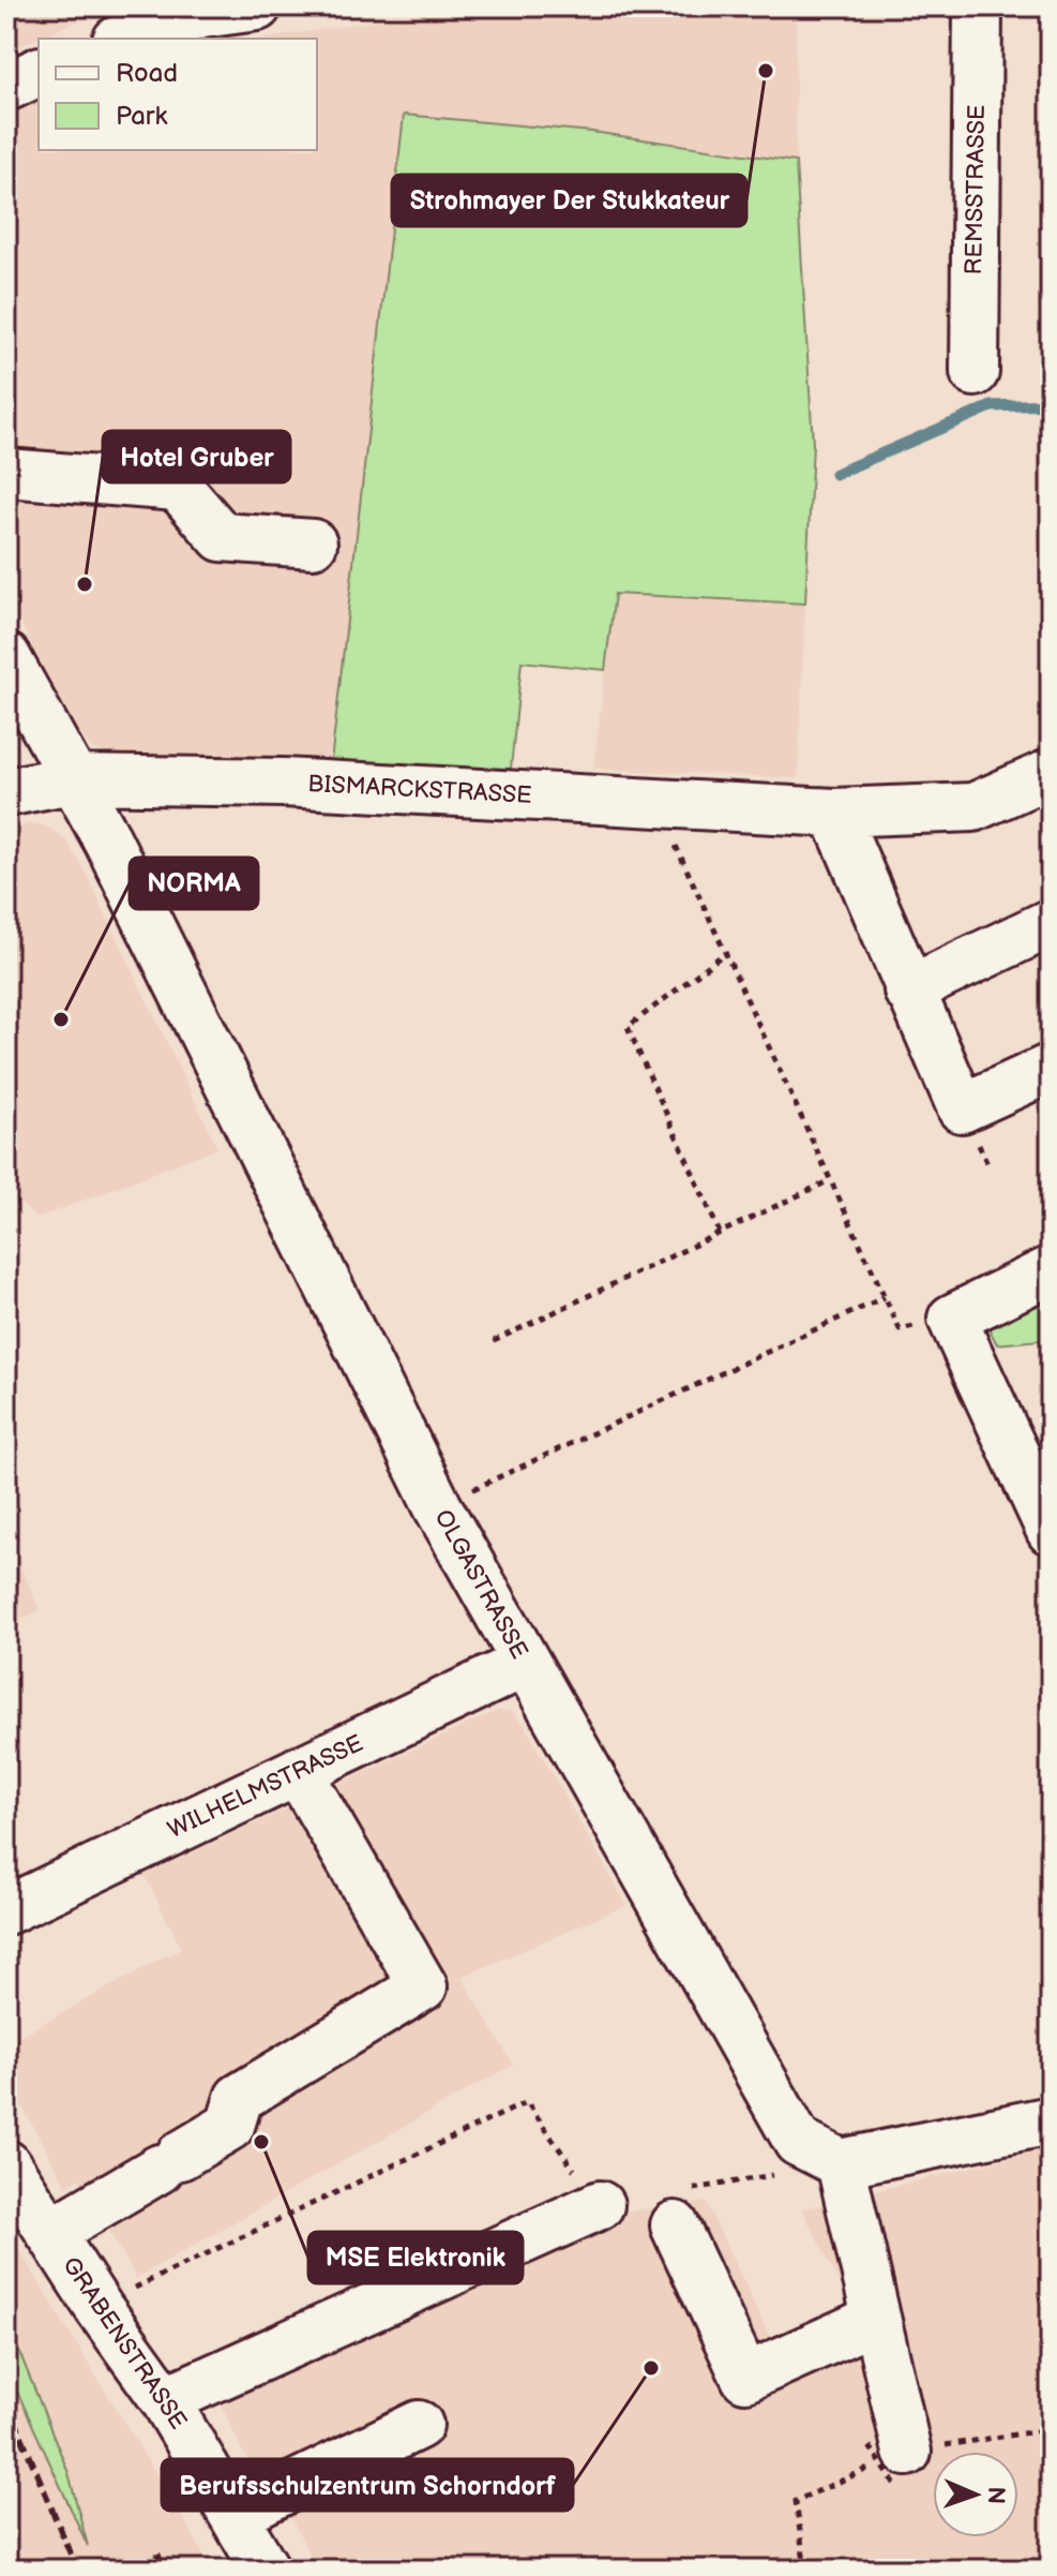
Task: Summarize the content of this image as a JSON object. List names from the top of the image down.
{
  "streets": {
    "street": [
      "REMSSTRASSE",
      "BISMARCKSTRASSE",
      "OLGASTRASSE",
      "WILHELMSTRASSE",
      "GRABENSTRASSE"
    ]
  },
  "crossings": [
    ["BISMARCKSTRASSE", "OLGASTRASSE"],
    ["OLGASTRASSE", "WILHELMSTRASSE"]
  ],
  "places": [
    "Strohmayer Der Stukkateur",
    "Hotel Gruber",
    "NORMA",
    "MSE Elektronik",
    "Berufsschulzentrum Schorndorf"
  ],
  "legend": ["Road", "Park"],
  "north": "right"
}
